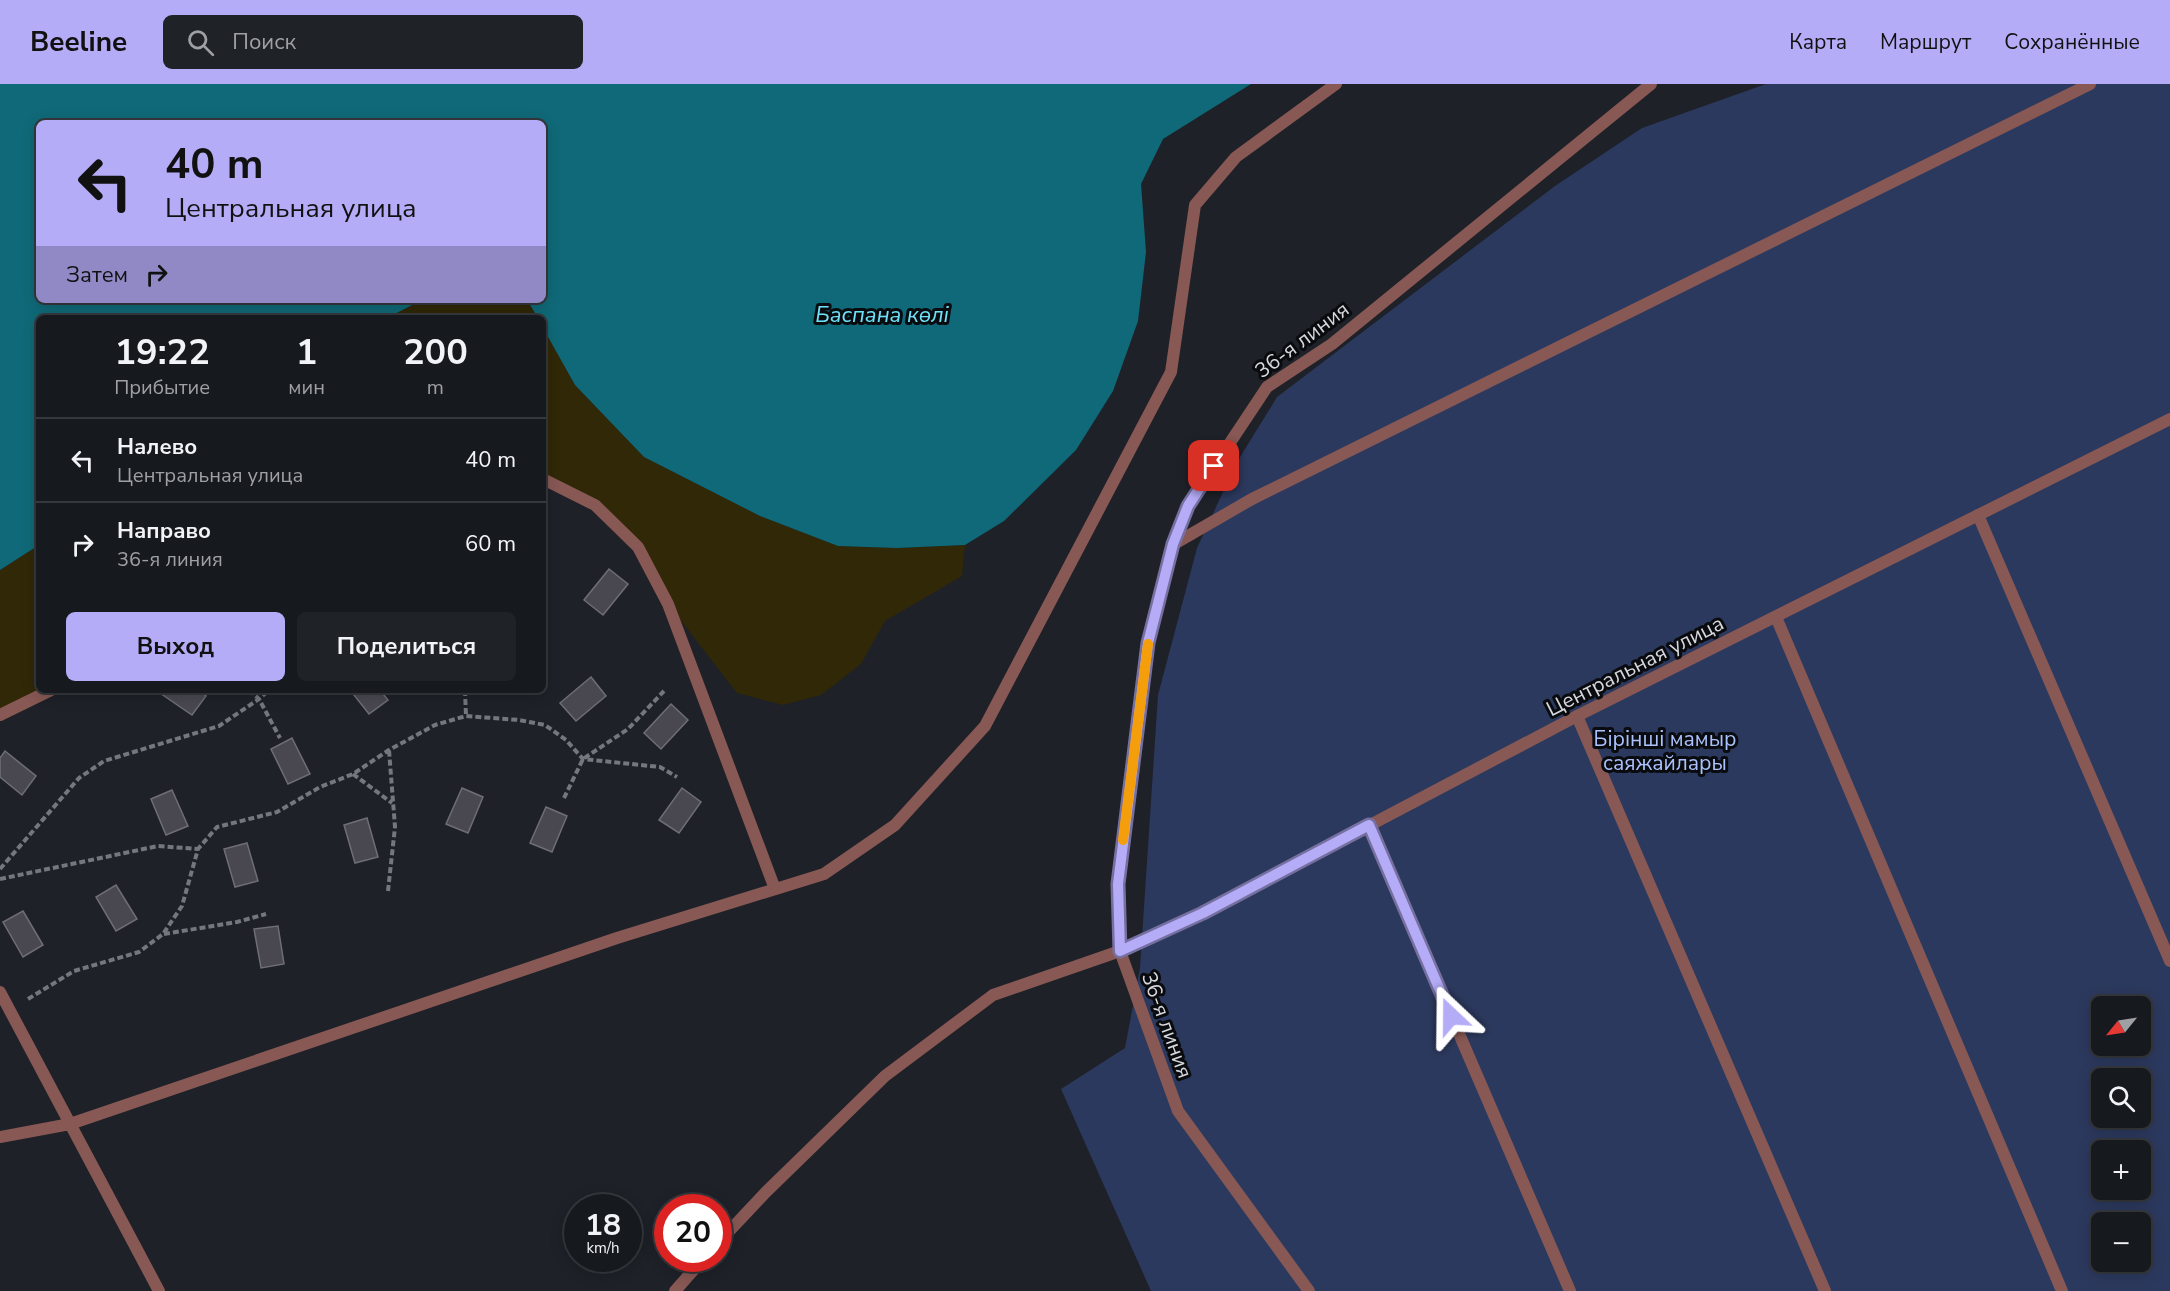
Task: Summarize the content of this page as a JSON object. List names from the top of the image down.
{
  "streets": {
    "street": ["36-я линия", "Центральная улица"]
  },
  "crossings": [
    ["36-я линия", "Центральная улица"]
  ],
  "water": ["Баспана көлі"],
  "parks": ["Бірінші мамыр саяжайлары"],
  "north": "bottom left",
  "page": {
    "header": "Beeline",
    "search": "Поиск",
    "nav": ["Карта", "Маршрут", "Сохранённые"],
    "turn": ["40 m", "Центральная улица"],
    "then": "Затем",
    "eta": [
      "19:22",
      "Прибытие",
      "1",
      "мин",
      "200",
      "m"
    ],
    "list": [
      {
        "name": "Налево",
        "note": "Центральная улица",
        "value": "40 m"
      },
      {
        "name": "Направо",
        "note": "36-я линия",
        "value": "60 m"
      }
    ],
    "buttons": ["Выход", "Поделиться"],
    "map_buttons": ["+", "−"],
    "speed": "18 km/h",
    "limit": "20"
  }
}
